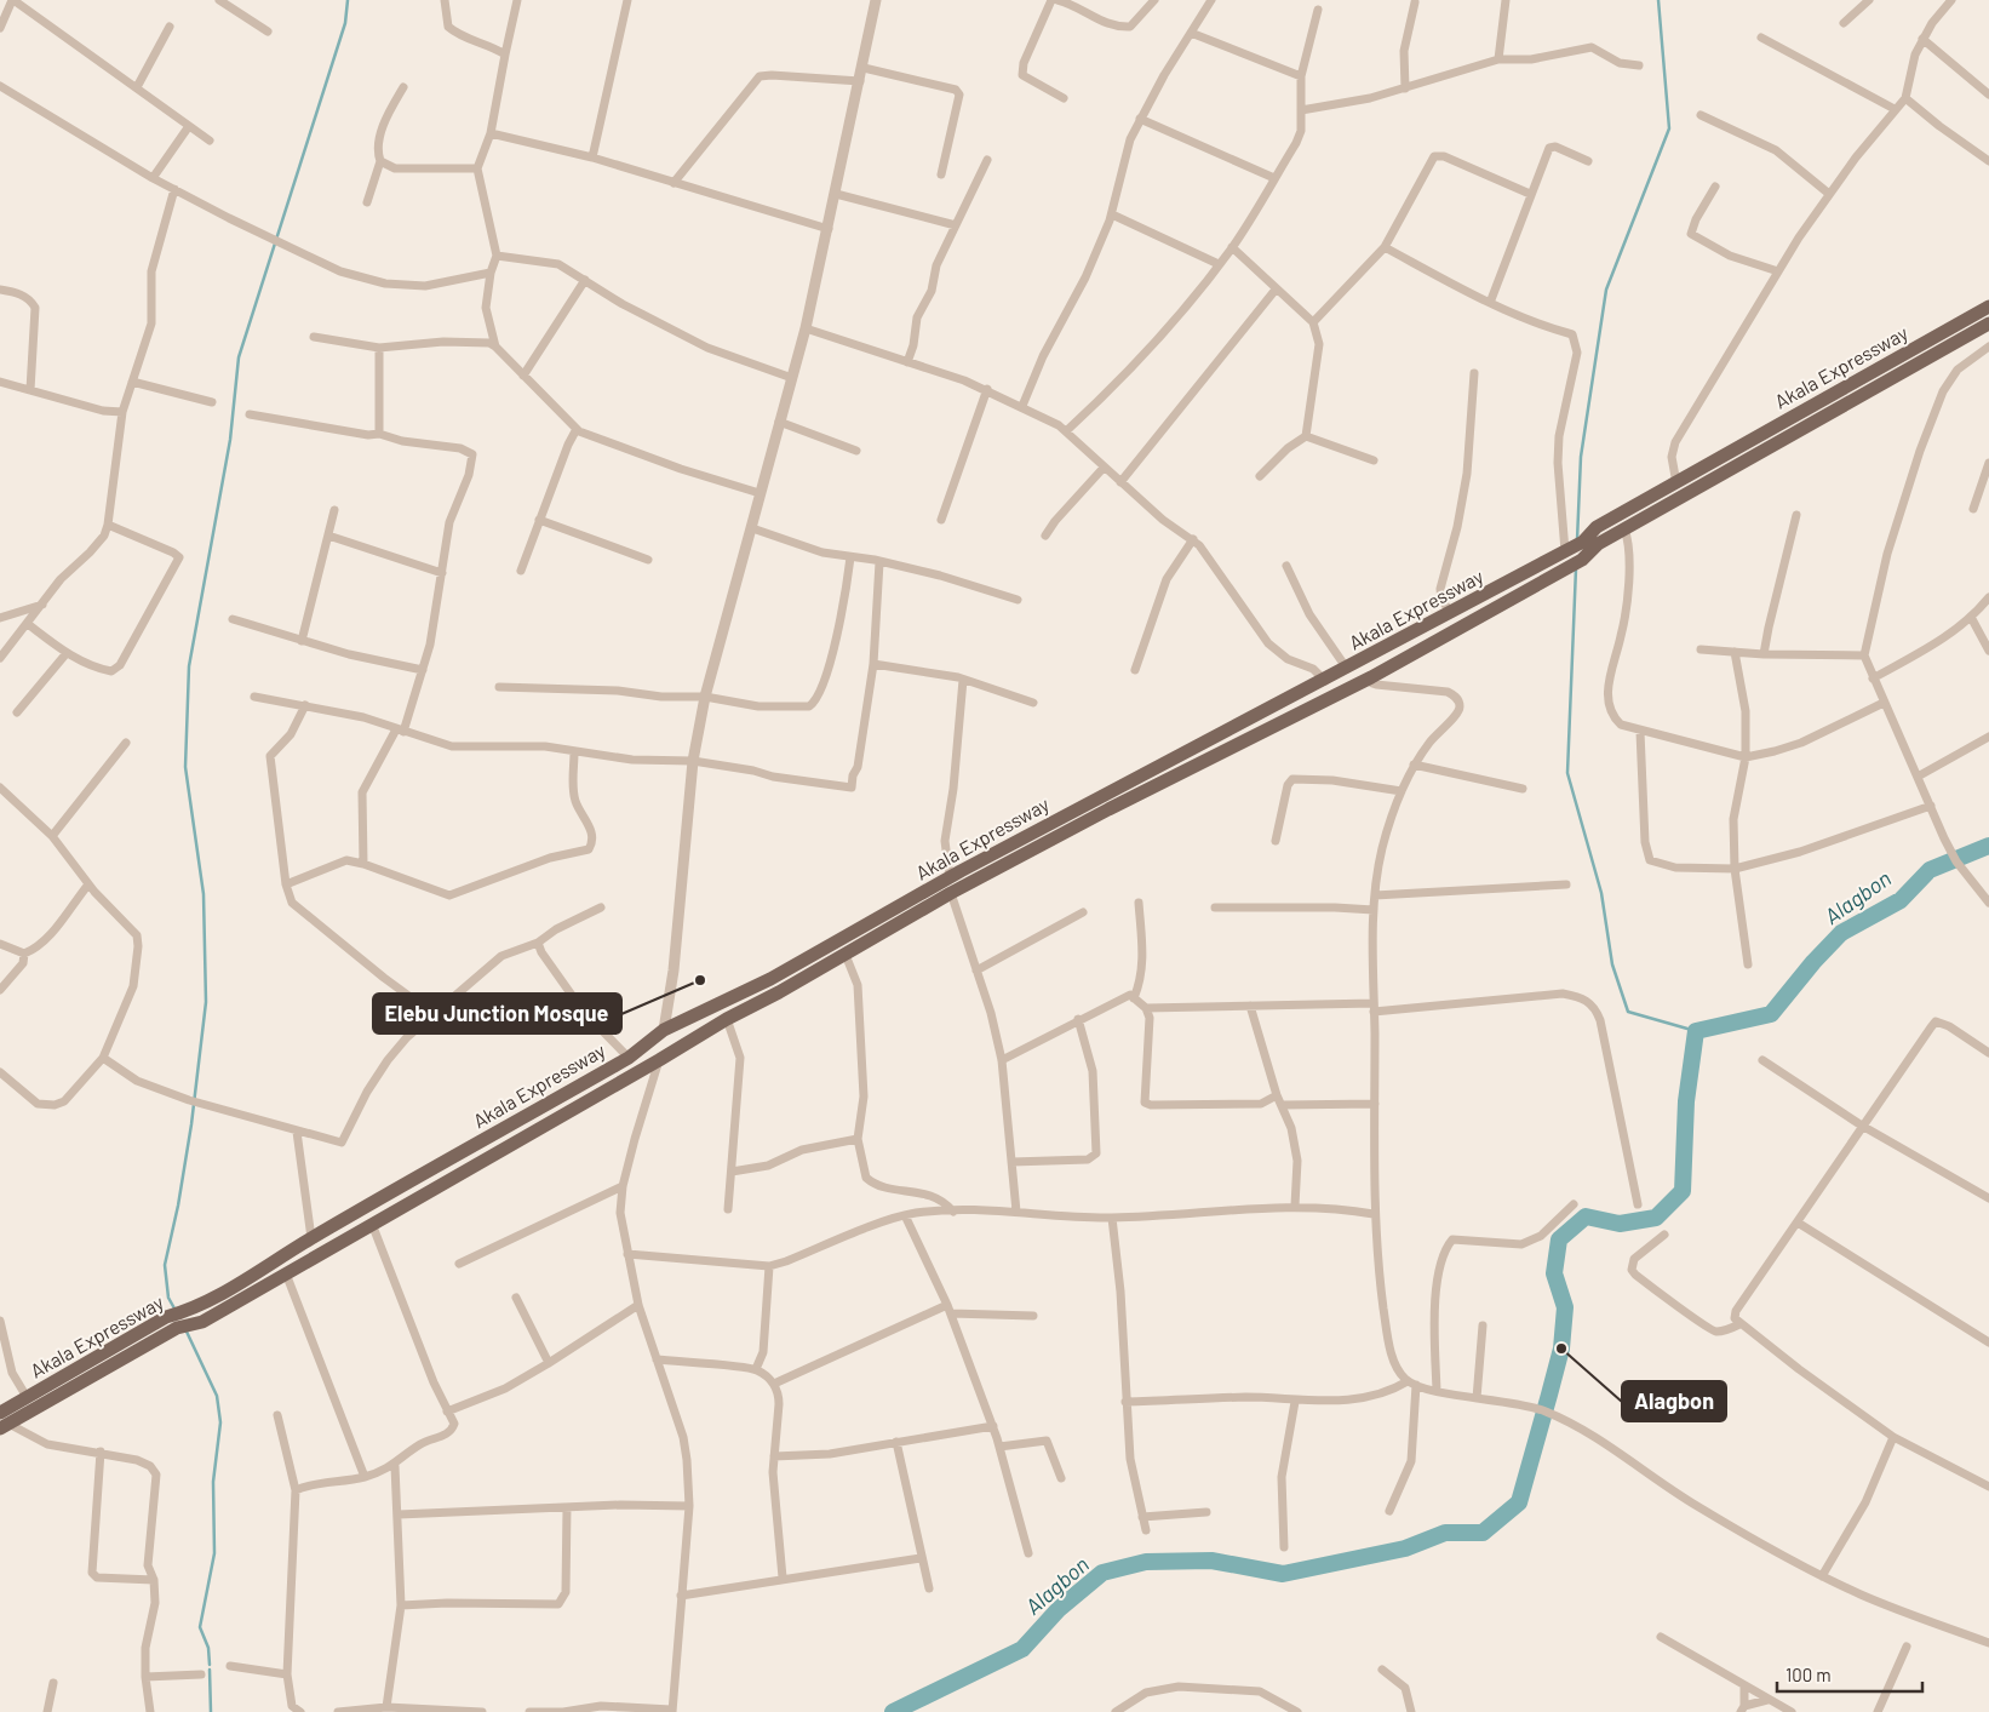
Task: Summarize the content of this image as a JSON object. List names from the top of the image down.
{
  "streets": {
    "main road": ["Akala Expressway"]
  },
  "water": ["Alagbon"],
  "places": ["Elebu Junction Mosque", "Alagbon"],
  "scale_bar": "100 m"
}
